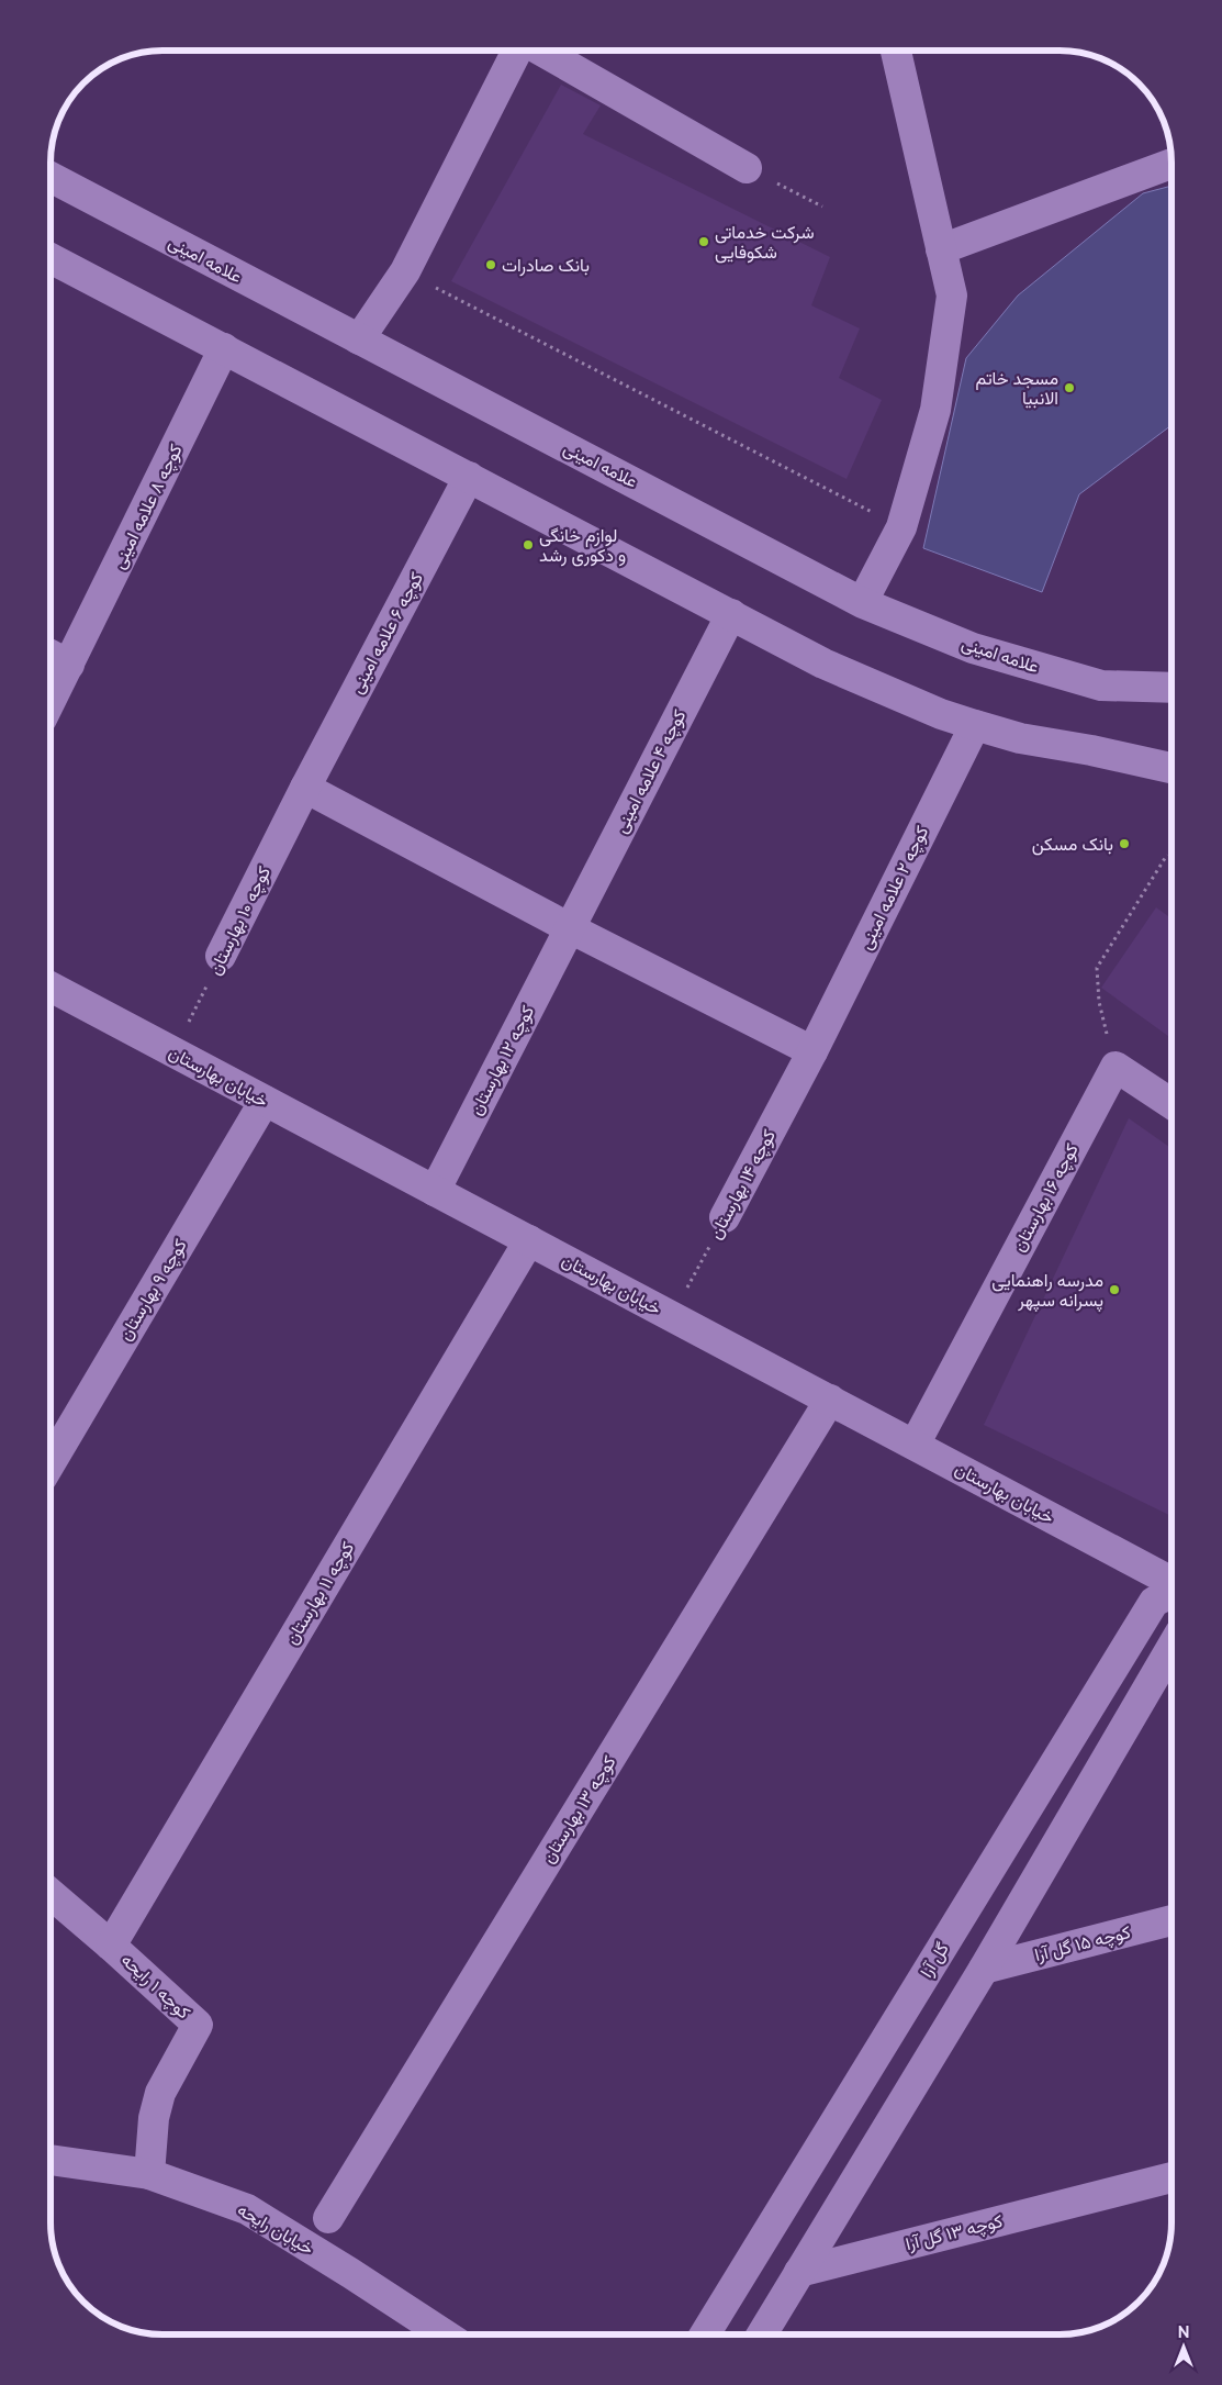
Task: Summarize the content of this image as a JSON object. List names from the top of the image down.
{
  "streets": {
    "street": [
      "علامه امینی",
      "کوچه ۸ علامه امینی",
      "کوچه ۶ علامه امینی",
      "کوچه ۴ علامه امینی",
      "کوچه ۲ علامه امینی",
      "کوچه ۱۰ بهارستان",
      "کوچه ۱۲ بهارستان",
      "خیابان بهارستان",
      "کوچه ۱۴ بهارستان",
      "کوچه ۱۶ بهارستان",
      "کوچه ۹ بهارستان",
      "کوچه ۱۱ بهارستان",
      "کوچه ۱۳ بهارستان",
      "کوچه ۱۵ گل آرا",
      "گل آرا",
      "کوچه ۱ رایحه",
      "خیابان رایحه",
      "کوچه ۱۳ گل آرا"
    ]
  },
  "crossings": [
    ["کوچه ۶ علامه امینی", "کوچه ۱۰ بهارستان"],
    ["کوچه ۴ علامه امینی", "کوچه ۱۲ بهارستان"],
    ["کوچه ۲ علامه امینی", "کوچه ۱۴ بهارستان"],
    ["کوچه ۱۰ بهارستان", "خیابان بهارستان"],
    ["کوچه ۱۲ بهارستان", "خیابان بهارستان"],
    ["خیابان بهارستان", "کوچه ۱۴ بهارستان"],
    ["خیابان بهارستان", "کوچه ۱۶ بهارستان"],
    ["خیابان بهارستان", "کوچه ۹ بهارستان"],
    ["خیابان بهارستان", "کوچه ۱۱ بهارستان"],
    ["خیابان بهارستان", "کوچه ۱۳ بهارستان"],
    ["کوچه ۱۱ بهارستان", "کوچه ۱ رایحه"],
    ["کوچه ۱ رایحه", "خیابان رایحه"]
  ],
  "places": [
    "شرکت خدماتی شکوفایی",
    "بانک صادرات",
    "مسجد خاتم الانبیا",
    "لوازم خانگی و دکوری رشد",
    "بانک مسکن",
    "مدرسه راهنمایی پسرانه سپهر"
  ],
  "north": "top"
}
